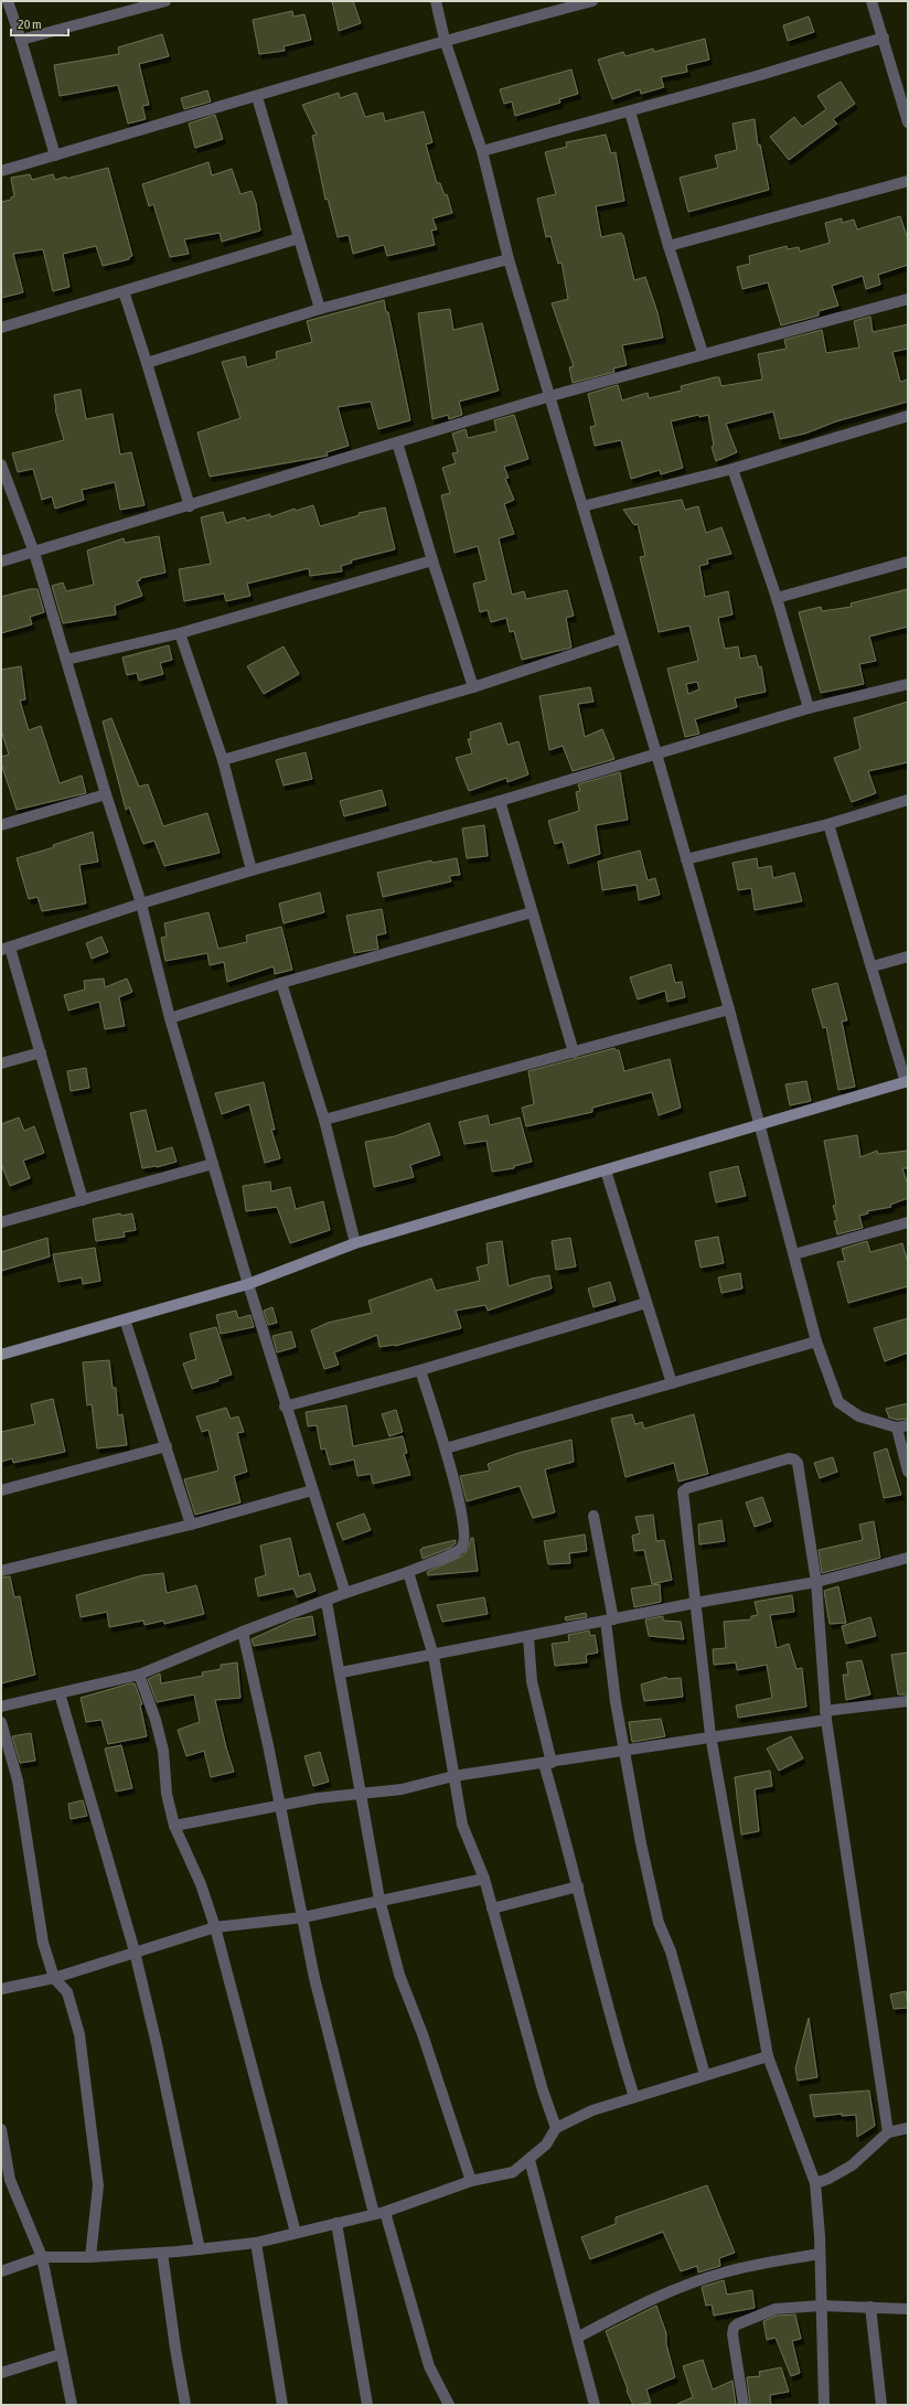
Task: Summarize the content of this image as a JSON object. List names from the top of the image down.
{
  "scale_bar": "20 m"
}
